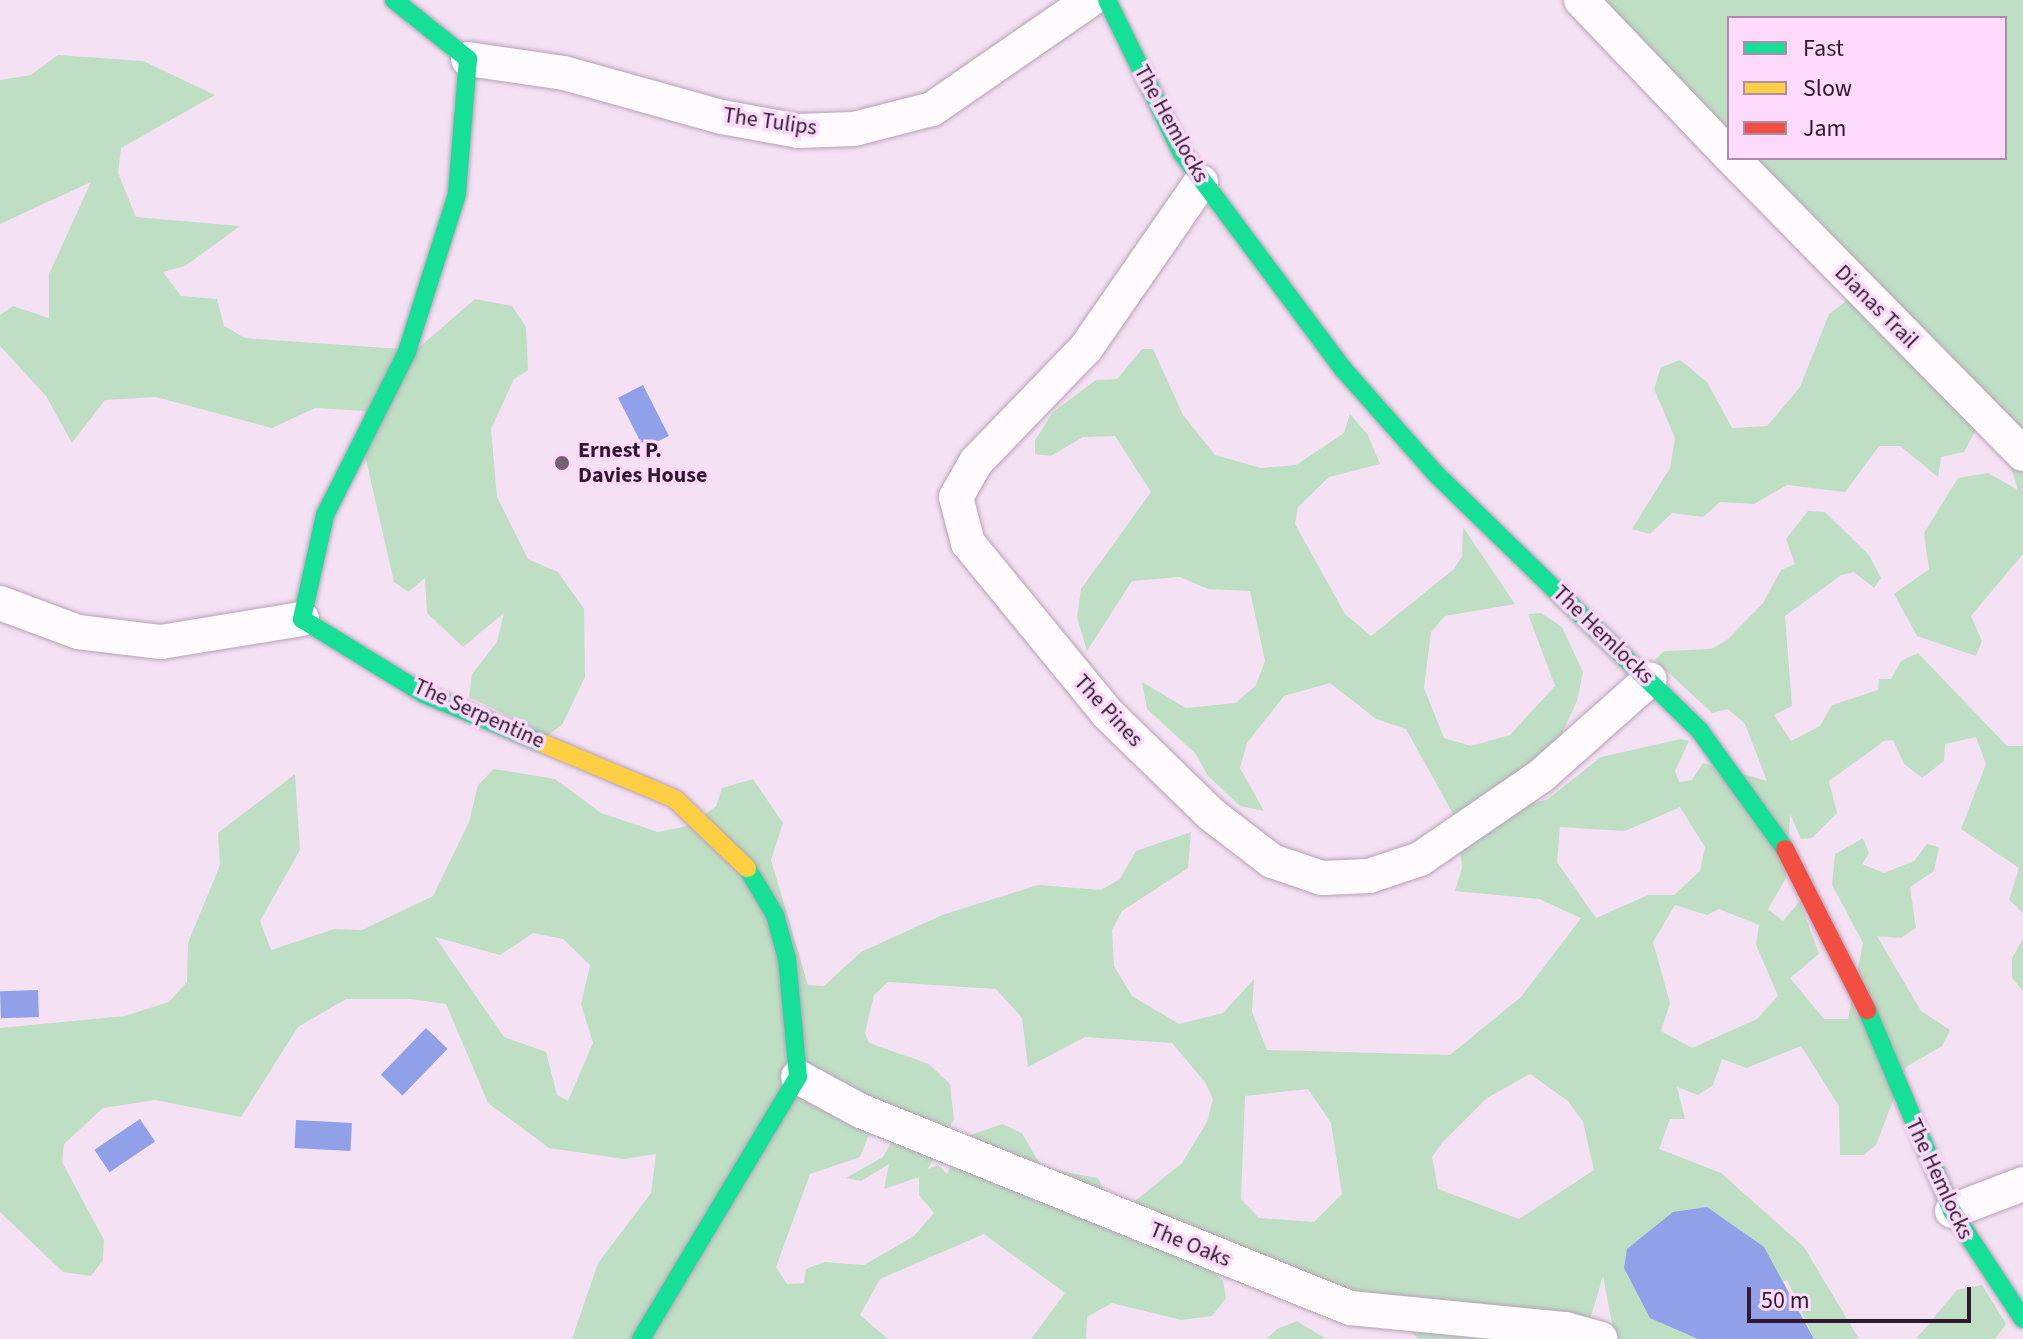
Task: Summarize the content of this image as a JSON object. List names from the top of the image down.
{
  "streets": {
    "street": [
      "The Tulips",
      "The Hemlocks",
      "Dianas Trail",
      "The Pines",
      "The Serpentine",
      "The Oaks"
    ]
  },
  "crossings": [
    ["The Hemlocks", "The Pines"],
    ["The Serpentine", "The Oaks"]
  ],
  "places": ["Ernest P. Davies House"],
  "legend": ["Fast", "Slow", "Jam"],
  "scale_bar": "50 m"
}
